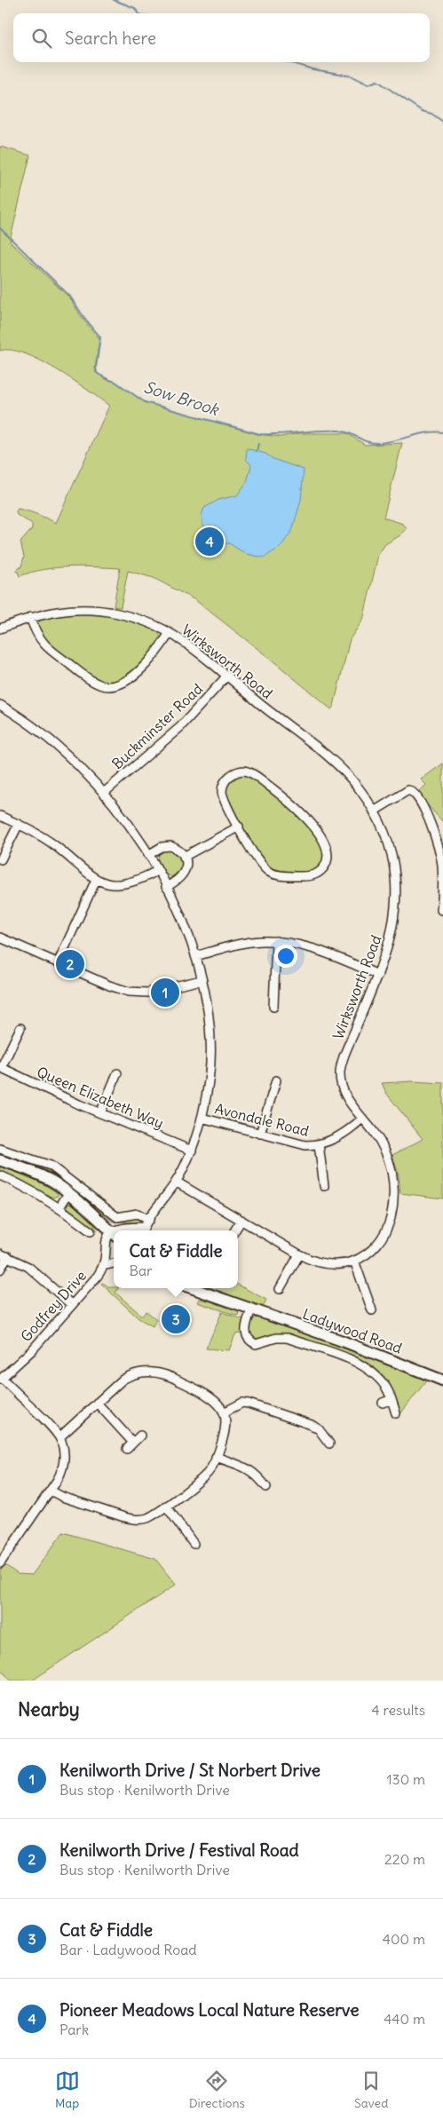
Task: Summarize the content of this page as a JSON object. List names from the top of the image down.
{
  "streets": {
    "main road": ["Ladywood Road"],
    "street": [
      "Wirksworth Road",
      "Buckminster Road",
      "Queen Elizabeth Way",
      "Avondale Road",
      "Godfrey Drive"
    ]
  },
  "crossings": [
    ["Wirksworth Road", "Buckminster Road"],
    ["Wirksworth Road", "Avondale Road"]
  ],
  "water": ["Sow Brook"],
  "page": {
    "search": "Search here",
    "pins": [
      "4",
      "2",
      "1",
      "3"
    ],
    "popup": ["Cat & Fiddle", "Bar"],
    "heading": ["Nearby", "4 results"],
    "list": [
      {
        "mark": "1",
        "name": "Kenilworth Drive / St Norbert Drive",
        "note": "Bus stop · Kenilworth Drive",
        "value": "130 m"
      },
      {
        "mark": "2",
        "name": "Kenilworth Drive / Festival Road",
        "note": "Bus stop · Kenilworth Drive",
        "value": "220 m"
      },
      {
        "mark": "3",
        "name": "Cat & Fiddle",
        "note": "Bar · Ladywood Road",
        "value": "400 m"
      },
      {
        "mark": "4",
        "name": "Pioneer Meadows Local Nature Reserve",
        "note": "Park",
        "value": "440 m"
      }
    ],
    "nav": ["Map", "Directions", "Saved"]
  }
}
